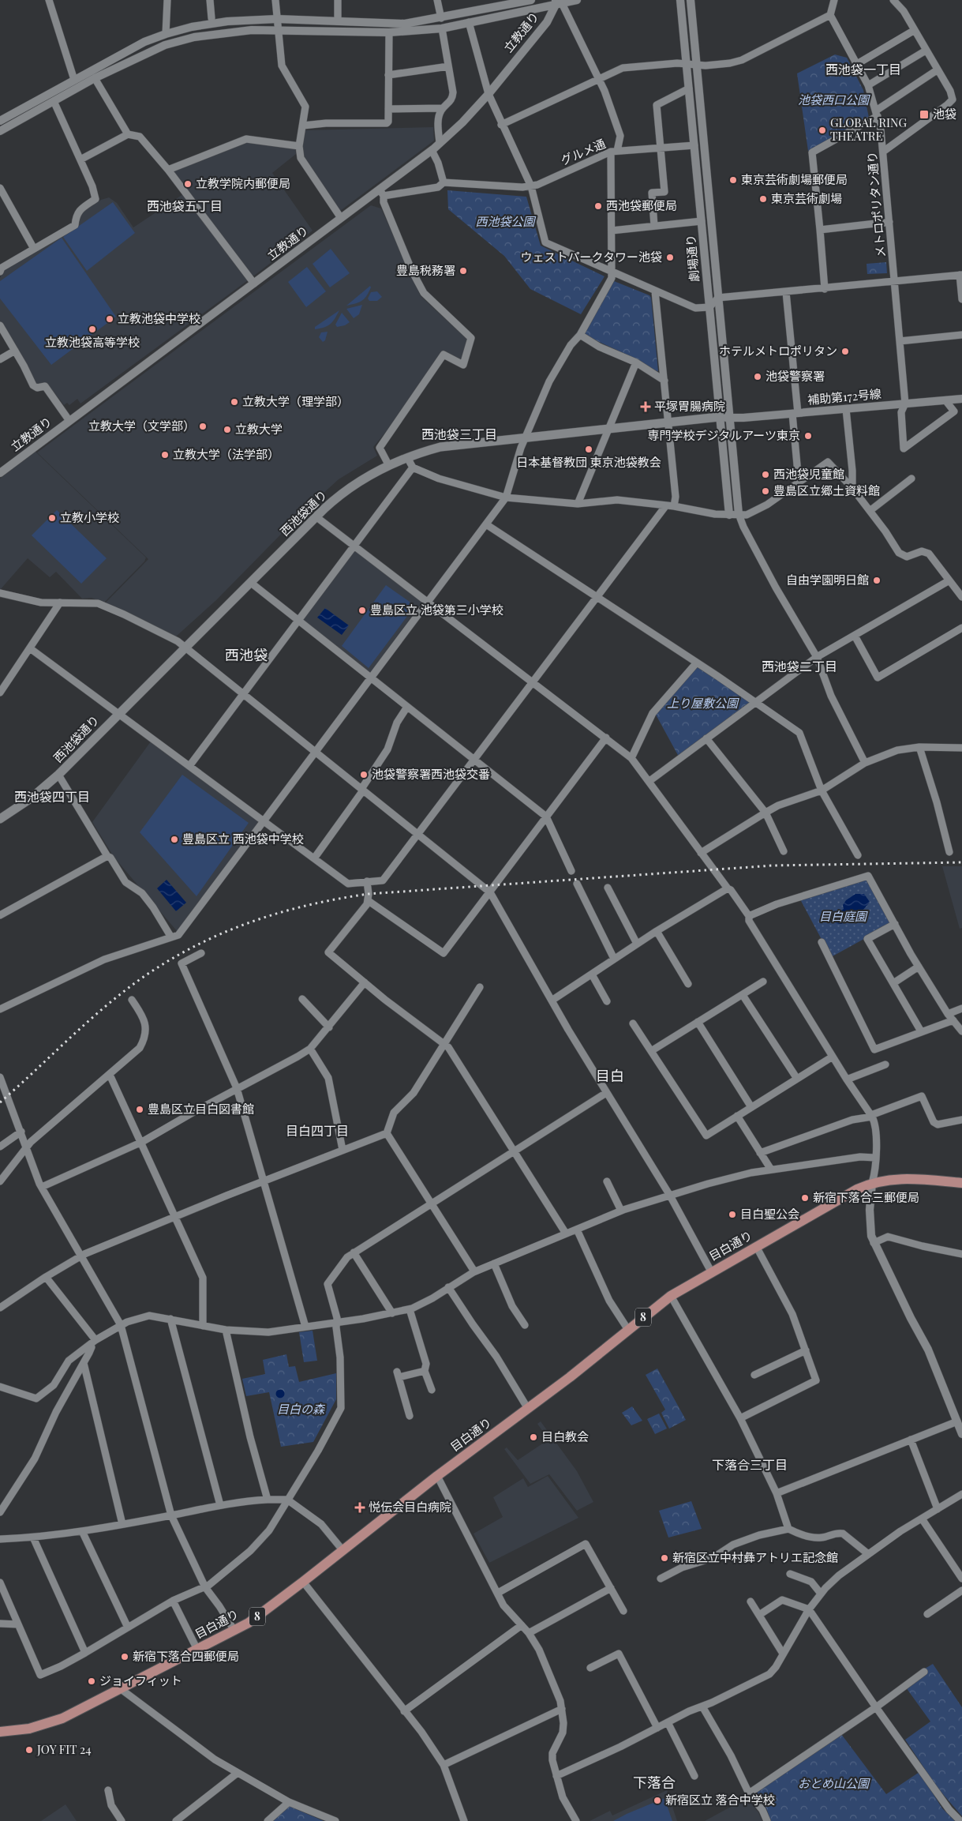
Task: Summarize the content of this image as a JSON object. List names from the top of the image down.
{
  "streets": {
    "main road": ["西池袋通り", "目白通り", "8"],
    "street": [
      "立教通り",
      "グルメ通",
      "メトロポリタン通り",
      "劇場通り",
      "補助第172号線"
    ]
  },
  "crossings": [
    ["グルメ通", "劇場通り"],
    ["メトロポリタン通り", "補助第172号線"],
    ["劇場通り", "補助第172号線"],
    ["劇場通り", "西池袋通り"],
    ["補助第172号線", "西池袋通り"]
  ],
  "districts": [
    "西池袋一丁目",
    "西池袋五丁目",
    "西池袋三丁目",
    "西池袋",
    "西池袋二丁目",
    "西池袋四丁目",
    "目白",
    "目白四丁目",
    "下落合三丁目",
    "下落合"
  ],
  "parks": [
    "池袋西口公園",
    "西池袋公園",
    "上り屋敷公園",
    "目白庭園",
    "目白の森",
    "おとめ山公園"
  ],
  "places": {
    "transit": ["池袋"],
    "other": [
      "GLOBAL RING THEATRE",
      "東京芸術劇場郵便局",
      "立教学院内郵便局",
      "東京芸術劇場",
      "西池袋郵便局",
      "ウェストパークタワー池袋",
      "豊島税務署",
      "立教池袋中学校",
      "立教池袋高等学校",
      "ホテルメトロポリタン",
      "池袋警察署",
      "立教大学（理学部）",
      "立教大学（文学部）",
      "立教大学",
      "専門学校デジタルアーツ東京",
      "日本基督教団 東京池袋教会",
      "立教大学（法学部）",
      "西池袋児童館",
      "豊島区立郷土資料館",
      "立教小学校",
      "自由学園明日館",
      "豊島区立 池袋第三小学校",
      "池袋警察署西池袋交番",
      "豊島区立 西池袋中学校",
      "豊島区立目白図書館",
      "新宿下落合三郵便局",
      "目白聖公会",
      "目白教会",
      "新宿区立中村彝アトリエ記念館",
      "新宿下落合四郵便局",
      "ジョイフィット",
      "JOY FIT 24",
      "新宿区立 落合中学校"
    ],
    "health": ["平塚胃腸病院", "悦伝会目白病院"]
  }
}
